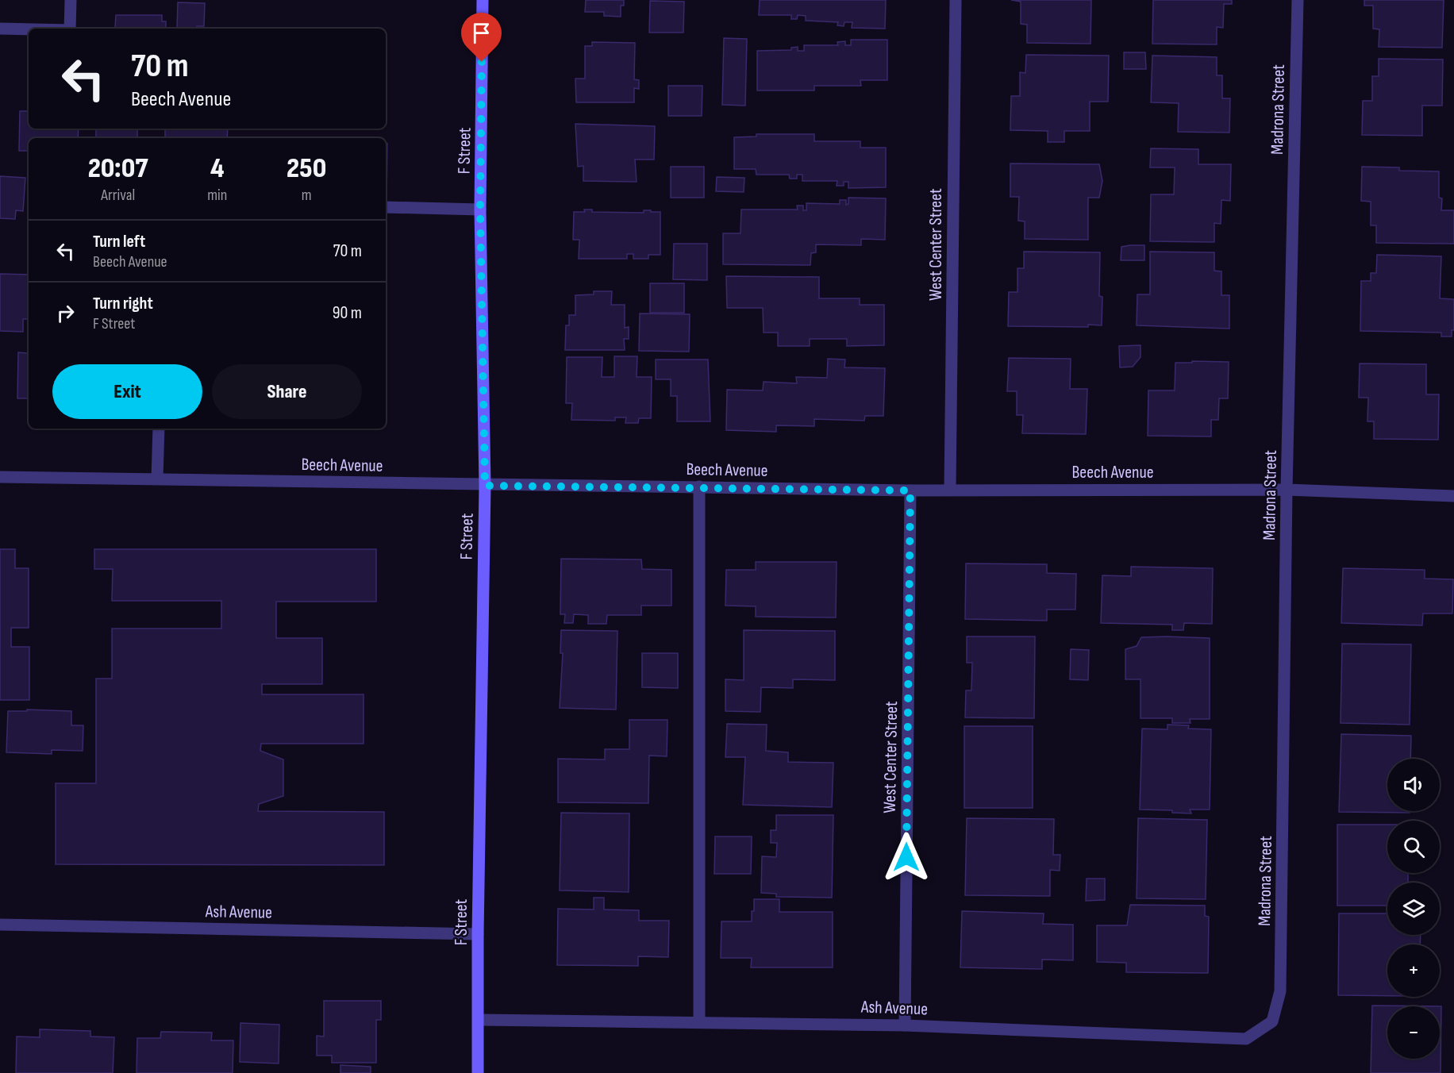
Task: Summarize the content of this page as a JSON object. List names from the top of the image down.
{
  "streets": {
    "main road": ["F Street"],
    "street": [
      "Madrona Street",
      "West Center Street",
      "Beech Avenue",
      "Ash Avenue"
    ]
  },
  "crossings": [
    ["Madrona Street", "Beech Avenue"],
    ["Madrona Street", "Ash Avenue"],
    ["F Street", "Beech Avenue"],
    ["F Street", "Ash Avenue"],
    ["West Center Street", "Beech Avenue"],
    ["West Center Street", "Ash Avenue"]
  ],
  "page": {
    "turn": ["70 m", "Beech Avenue"],
    "eta": [
      "20:07",
      "Arrival",
      "4",
      "min",
      "250",
      "m"
    ],
    "list": [
      {
        "name": "Turn left",
        "note": "Beech Avenue",
        "value": "70 m"
      },
      {
        "name": "Turn right",
        "note": "F Street",
        "value": "90 m"
      }
    ],
    "buttons": ["Exit", "Share"],
    "map_buttons": ["+", "−"]
  }
}
